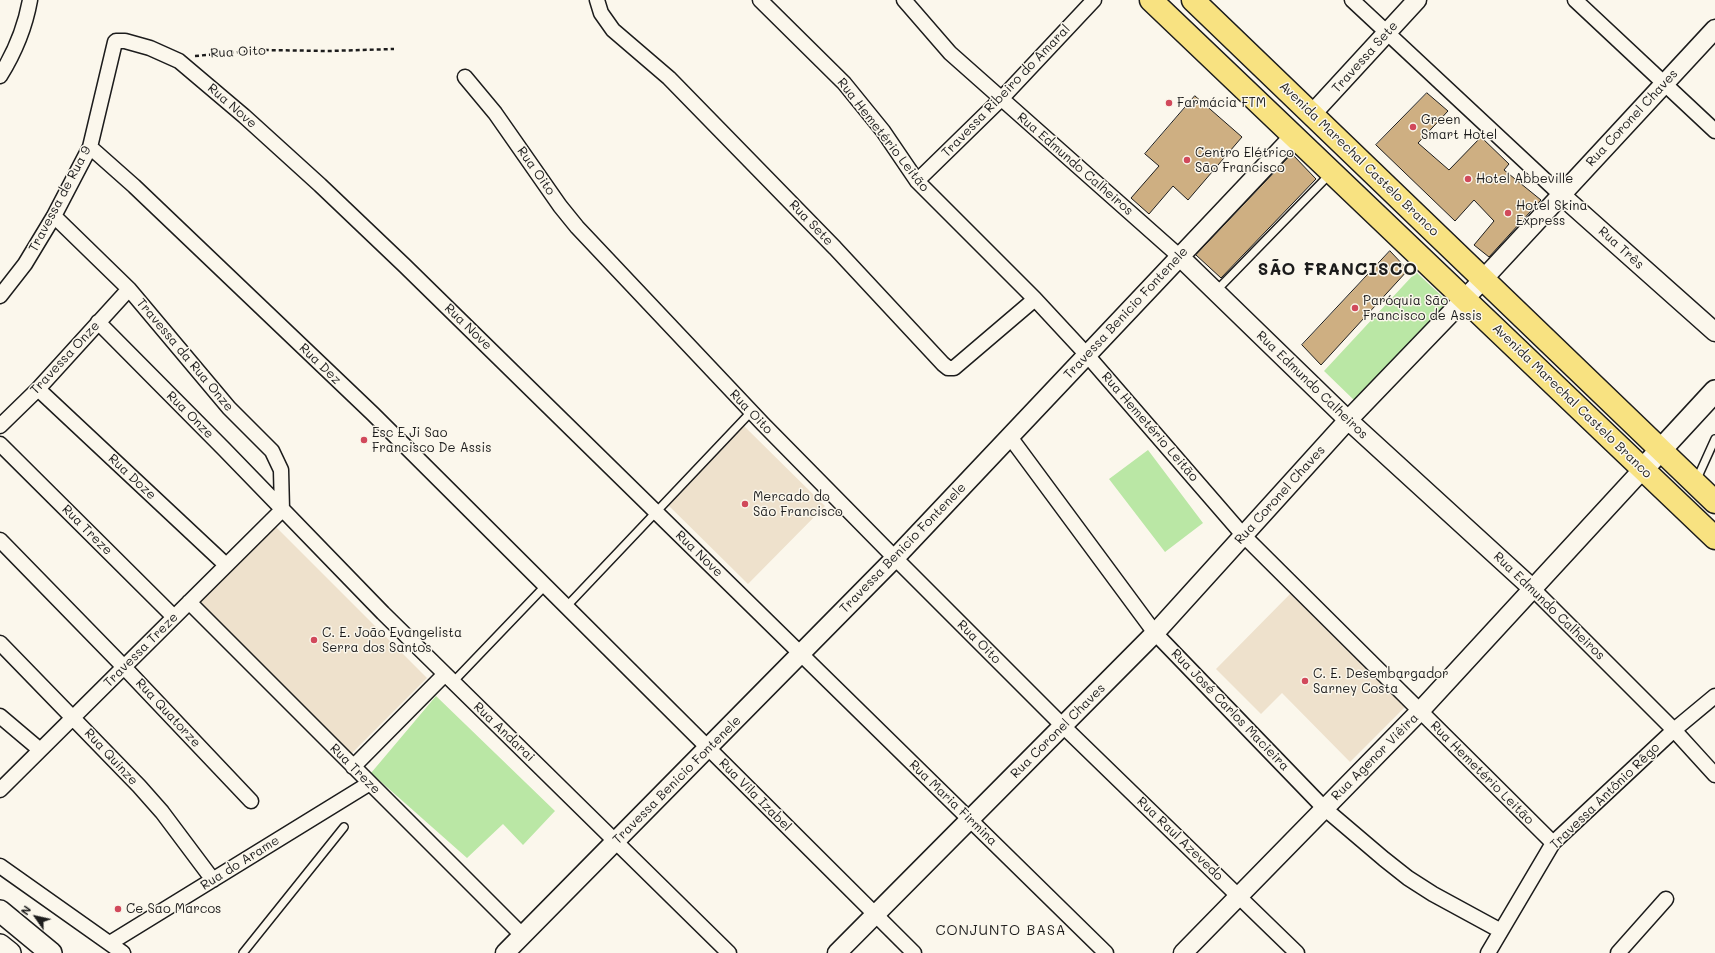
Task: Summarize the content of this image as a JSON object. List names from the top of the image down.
{
  "streets": {
    "main road": ["Avenida Marechal Castelo Branco"],
    "street": [
      "Rua Oito",
      "Travessa Sete",
      "Travessa Ribeiro do Amaral",
      "Rua Nove",
      "Rua Coronel Chaves",
      "Rua Hemetério Leitão",
      "Rua Edmundo Calheiros",
      "Travessa de Rua 9",
      "Rua Sete",
      "Rua Três",
      "Travessa Benicio Fontenele",
      "Travessa da Rua Onze",
      "Travessa Onze",
      "Rua Dez",
      "Rua Onze",
      "Rua Doze",
      "Rua Treze",
      "Travessa Treze",
      "Rua José Carlos Macieira",
      "Rua Quatorze",
      "Rua Andarai",
      "Rua Quinze",
      "Rua Agenor Viêira",
      "Rua Vila Izabel",
      "Travessa Antônio Rêgo",
      "Rua Maria Firmina",
      "Rua Raul Azevedo",
      "Rua do Arame"
    ]
  },
  "crossings": [
    ["Rua Oito", "Rua Nove"],
    ["Rua Oito", "Rua Coronel Chaves"],
    ["Rua Oito", "Travessa Benicio Fontenele"],
    ["Rua Oito", "Rua Raul Azevedo"],
    ["Travessa Sete", "Avenida Marechal Castelo Branco"],
    ["Travessa Sete", "Rua Três"],
    ["Travessa Ribeiro do Amaral", "Rua Hemetério Leitão"],
    ["Travessa Ribeiro do Amaral", "Rua Edmundo Calheiros"],
    ["Rua Nove", "Travessa de Rua 9"],
    ["Rua Nove", "Travessa Benicio Fontenele"],
    ["Rua Nove", "Rua Maria Firmina"],
    ["Rua Coronel Chaves", "Rua Hemetério Leitão"],
    ["Rua Coronel Chaves", "Avenida Marechal Castelo Branco"],
    ["Rua Coronel Chaves", "Rua Edmundo Calheiros"],
    ["Rua Coronel Chaves", "Rua Três"],
    ["Rua Coronel Chaves", "Rua José Carlos Macieira"],
    ["Rua Coronel Chaves", "Rua Vila Izabel"],
    ["Rua Coronel Chaves", "Rua Maria Firmina"],
    ["Rua Coronel Chaves", "Rua Raul Azevedo"],
    ["Rua Hemetério Leitão", "Rua Sete"],
    ["Rua Hemetério Leitão", "Travessa Benicio Fontenele"],
    ["Rua Hemetério Leitão", "Rua Agenor Viêira"],
    ["Rua Hemetério Leitão", "Travessa Antônio Rêgo"],
    ["Avenida Marechal Castelo Branco", "Travessa Benicio Fontenele"],
    ["Avenida Marechal Castelo Branco", "Rua Agenor Viêira"],
    ["Rua Edmundo Calheiros", "Travessa Benicio Fontenele"],
    ["Rua Edmundo Calheiros", "Rua Agenor Viêira"],
    ["Rua Edmundo Calheiros", "Travessa Antônio Rêgo"],
    ["Travessa de Rua 9", "Travessa da Rua Onze"],
    ["Travessa de Rua 9", "Rua Dez"],
    ["Travessa Benicio Fontenele", "Rua Treze"],
    ["Travessa Benicio Fontenele", "Rua José Carlos Macieira"],
    ["Travessa Benicio Fontenele", "Rua Andarai"],
    ["Travessa Benicio Fontenele", "Rua Vila Izabel"],
    ["Travessa Benicio Fontenele", "Rua Maria Firmina"],
    ["Travessa da Rua Onze", "Travessa Onze"],
    ["Travessa da Rua Onze", "Rua Onze"],
    ["Travessa da Rua Onze", "Travessa Treze"],
    ["Travessa da Rua Onze", "Rua Andarai"],
    ["Travessa Onze", "Rua Onze"],
    ["Travessa Onze", "Rua Doze"],
    ["Rua Dez", "Rua Vila Izabel"],
    ["Rua Onze", "Travessa Treze"],
    ["Rua Onze", "Rua Andarai"],
    ["Rua Doze", "Travessa Treze"],
    ["Rua Treze", "Travessa Treze"],
    ["Rua Treze", "Rua do Arame"],
    ["Travessa Treze", "Rua Quatorze"],
    ["Travessa Treze", "Rua Andarai"],
    ["Travessa Treze", "Rua Quinze"],
    ["Rua José Carlos Macieira", "Rua Agenor Viêira"],
    ["Rua José Carlos Macieira", "Travessa Antônio Rêgo"],
    ["Rua Quinze", "Rua do Arame"],
    ["Rua Agenor Viêira", "Rua Raul Azevedo"]
  ],
  "districts": ["SÃO FRANCISCO", "CONJUNTO BASA"],
  "places": [
    "Farmácia FTM",
    "Green Smart Hotel",
    "Centro Elétrico São Francisco",
    "Hotel Abbeville",
    "Hotel Skina Express",
    "Paróquia São Francisco de Assis",
    "Esc E Ji Sao Francisco De Assis",
    "Mercado do São Francisco",
    "C. E. João Evangelista Serra dos Santos",
    "C. E. Desembargador Sarney Costa",
    "Ce Sao Marcos"
  ],
  "north": "top left"
}
